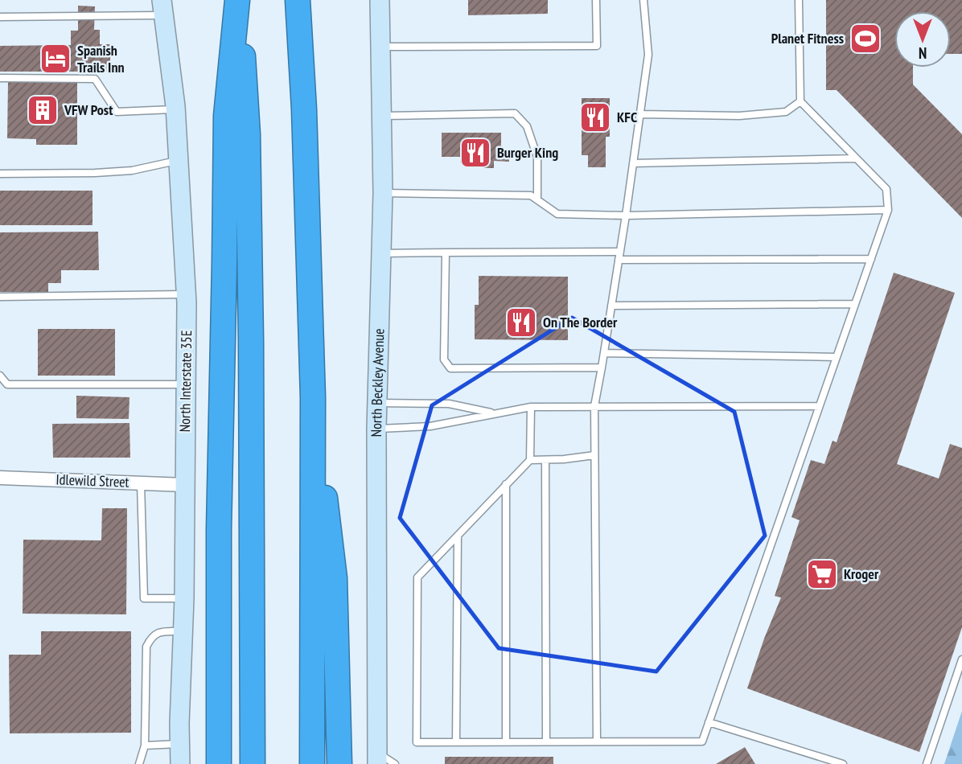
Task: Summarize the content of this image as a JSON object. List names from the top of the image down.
{
  "streets": {
    "main road": ["North Interstate 35E", "North Beckley Avenue"],
    "street": ["Idlewild Street"]
  },
  "crossings": [
    ["North Interstate 35E", "Idlewild Street"]
  ],
  "places": {
    "sports": ["Planet Fitness"],
    "hotel": ["Spanish Trails Inn"],
    "building": ["VFW Post"],
    "restaurant": ["KFC", "Burger King", "On The Border"],
    "supermarket": ["Kroger"]
  },
  "north": "bottom"
}
